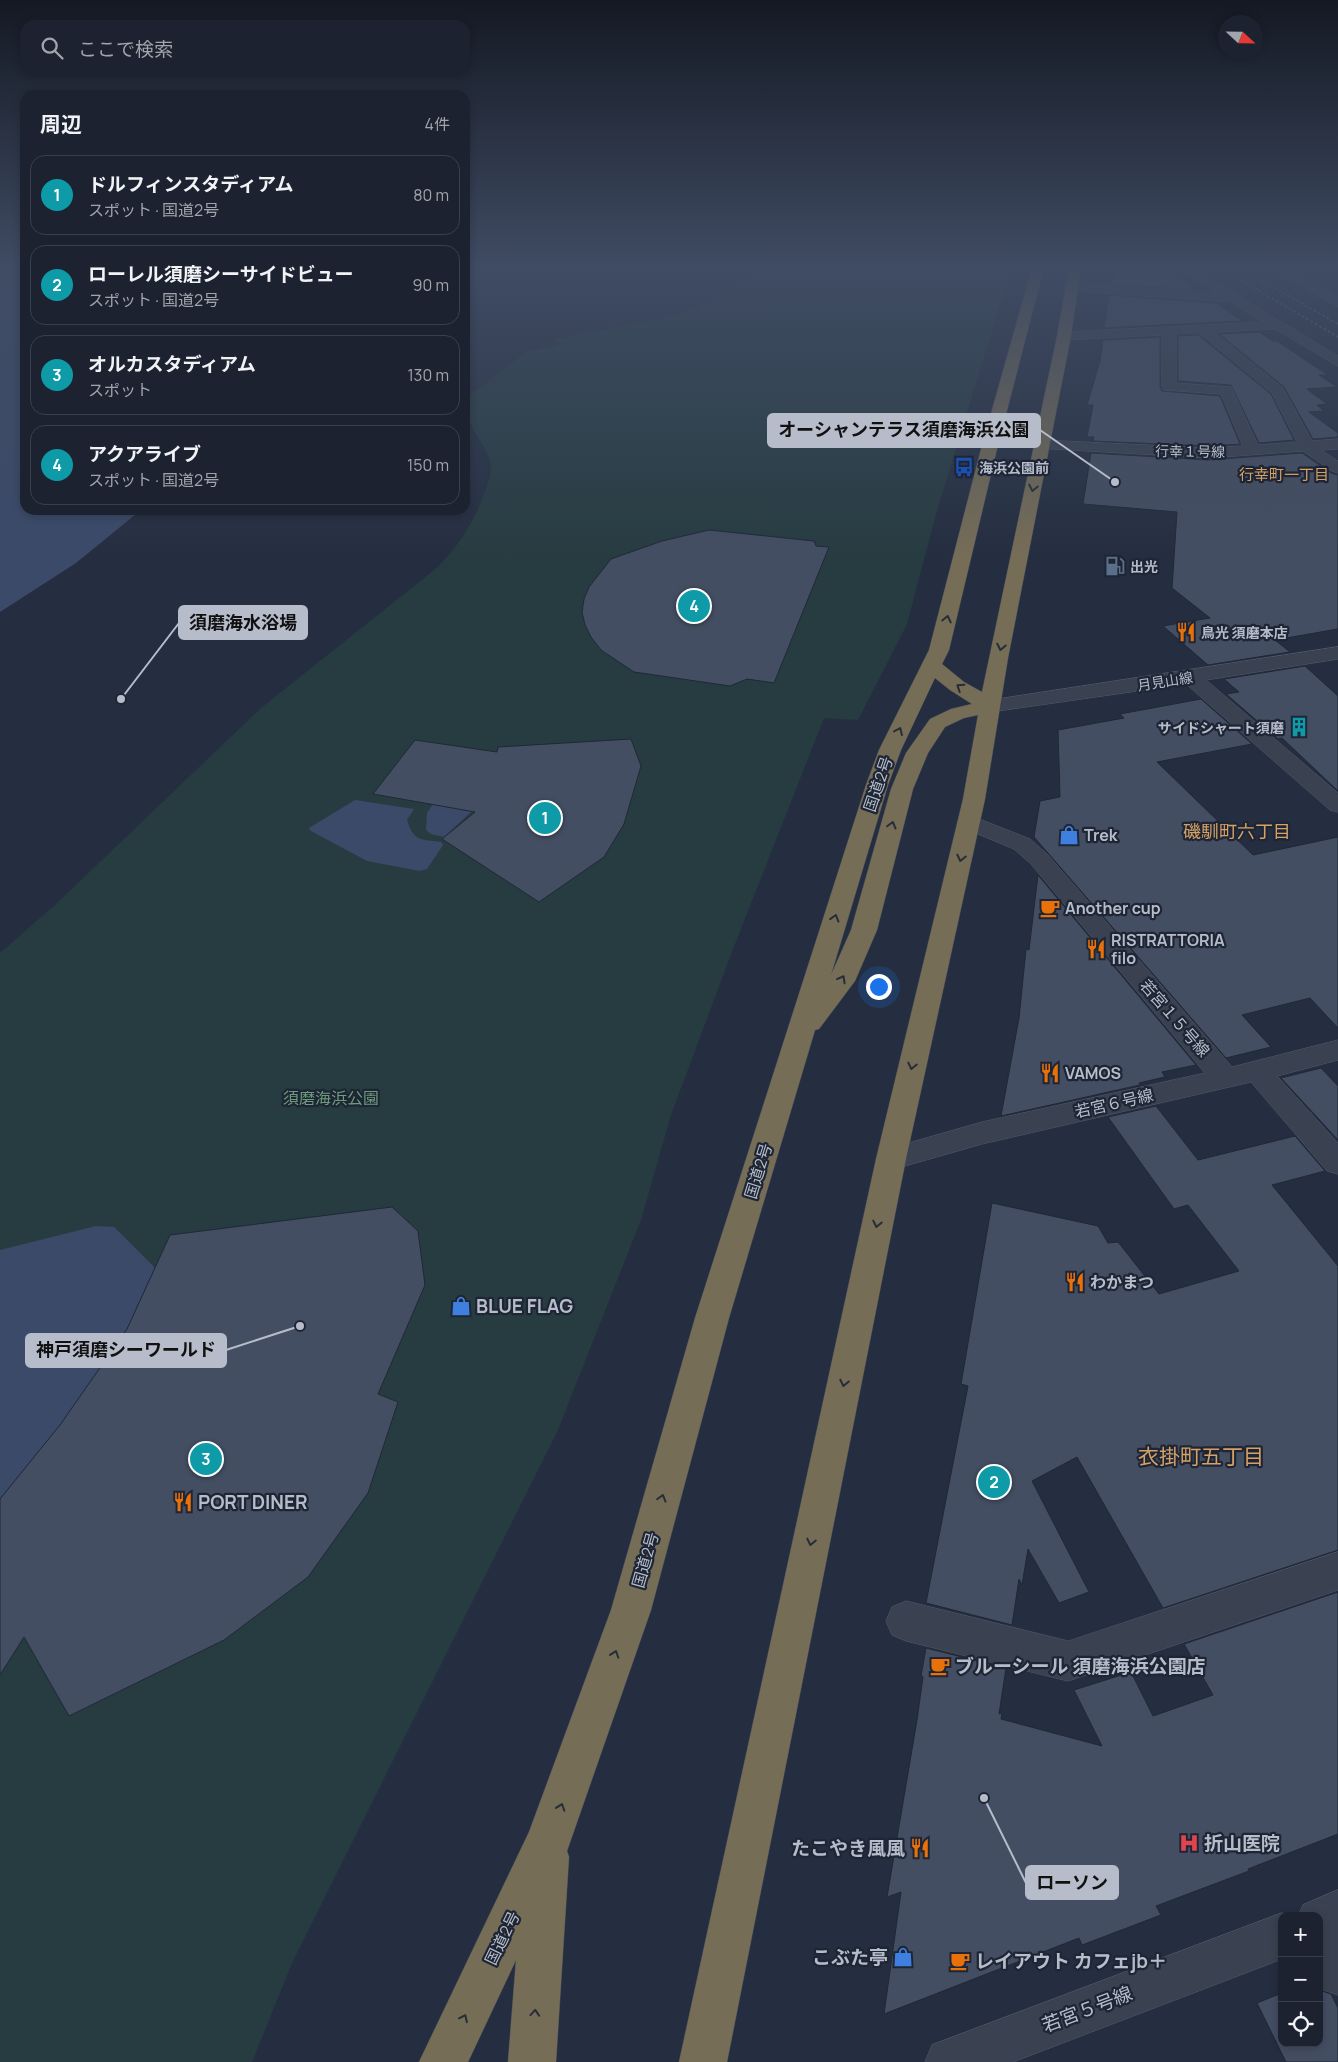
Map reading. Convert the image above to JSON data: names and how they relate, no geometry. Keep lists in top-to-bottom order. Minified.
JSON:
{"streets":{"highway":["国道2号"],"street":["行幸１号線","月見山線","若宮１５号線","若宮６号線","若宮５号線"]},"crossings":[["若宮１５号線","若宮６号線"]],"districts":["行幸町一丁目","磯馴町六丁目","衣掛町五丁目"],"parks":["須磨海浜公園"],"places":{"bus stop":["海浜公園前"],"other":["オーシャンテラス須磨海浜公園","須磨海水浴場","神戸須磨シーワールド","ローソン"],"fuel station":["出光"],"restaurant":["鳥光 須磨本店","RISTRATTORIA filo","VAMOS","わかまつ","PORT DINER","たこやき風風"],"building":["サイドシャート須磨"],"shop":["Trek","BLUE FLAG","こぶた亭"],"cafe":["Another cup","ブルーシール 須磨海浜公園店","レイアウト カフェjb＋"],"hospital":["折山医院"]},"north":"right","page":{"search":"ここで検索","heading":["周辺","4件"],"list":[{"mark":"1","name":"ドルフィンスタディアム","note":"スポット · 国道2号","value":"80 m"},{"mark":"2","name":"ローレル須磨シーサイドビュー","note":"スポット · 国道2号","value":"90 m"},{"mark":"3","name":"オルカスタディアム","note":"スポット","value":"130 m"},{"mark":"4","name":"アクアライブ","note":"スポット · 国道2号","value":"150 m"}],"pins":["4","1","3","2"],"map_buttons":["+","−"]}}
